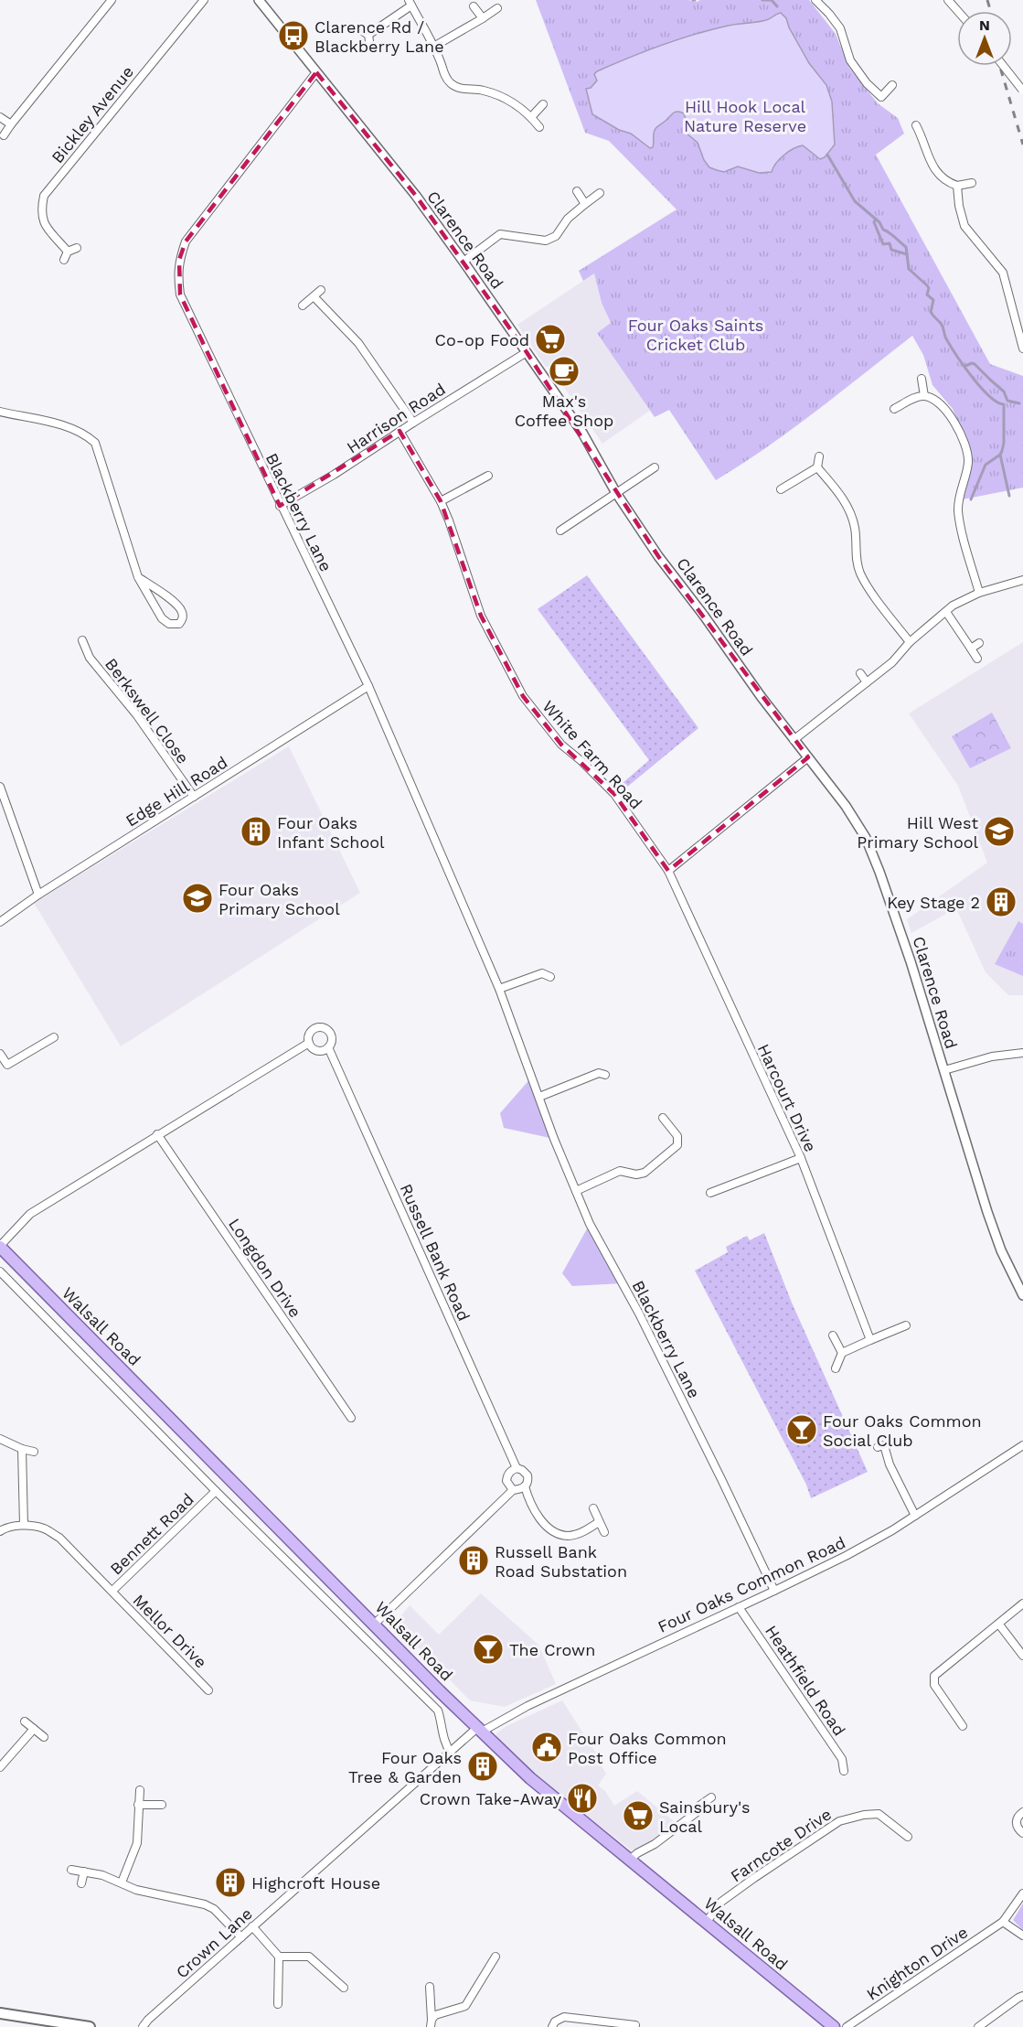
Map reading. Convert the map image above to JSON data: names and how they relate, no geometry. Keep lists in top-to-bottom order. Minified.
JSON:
{"streets":{"main road":["Walsall Road"],"street":["Bickley Avenue","Clarence Road","Harrison Road","Blackberry Lane","Berkswell Close","White Farm Road","Edge Hill Road","Harcourt Drive","Russell Bank Road","Longdon Drive","Bennett Road","Four Oaks Common Road","Mellor Drive","Heathfield Road","Farncote Drive","Crown Lane","Knighton Drive"]},"crossings":[["Clarence Road","Harrison Road"],["Clarence Road","Blackberry Lane"],["Harrison Road","Blackberry Lane"],["Harrison Road","White Farm Road"],["Blackberry Lane","Edge Hill Road"],["Blackberry Lane","Four Oaks Common Road"],["Berkswell Close","Edge Hill Road"],["White Farm Road","Harcourt Drive"],["Russell Bank Road","Longdon Drive"],["Russell Bank Road","Walsall Road"],["Walsall Road","Bennett Road"],["Walsall Road","Four Oaks Common Road"],["Walsall Road","Farncote Drive"],["Walsall Road","Crown Lane"],["Bennett Road","Mellor Drive"],["Four Oaks Common Road","Heathfield Road"],["Four Oaks Common Road","Crown Lane"]],"parks":["Hill Hook Local Nature Reserve","Four Oaks Saints Cricket Club"],"places":{"bus stop":["Clarence Rd / Blackberry Lane"],"supermarket":["Co-op Food","Sainsbury's Local"],"cafe":["Max's Coffee Shop"],"building":["Four Oaks Infant School","Key Stage 2","Russell Bank Road Substation","Four Oaks Tree & Garden","Highcroft House"],"school or university":["Hill West Primary School","Four Oaks Primary School"],"bar":["Four Oaks Common Social Club","The Crown"],"public building":["Four Oaks Common Post Office"],"restaurant":["Crown Take-Away"]},"north":"top"}
